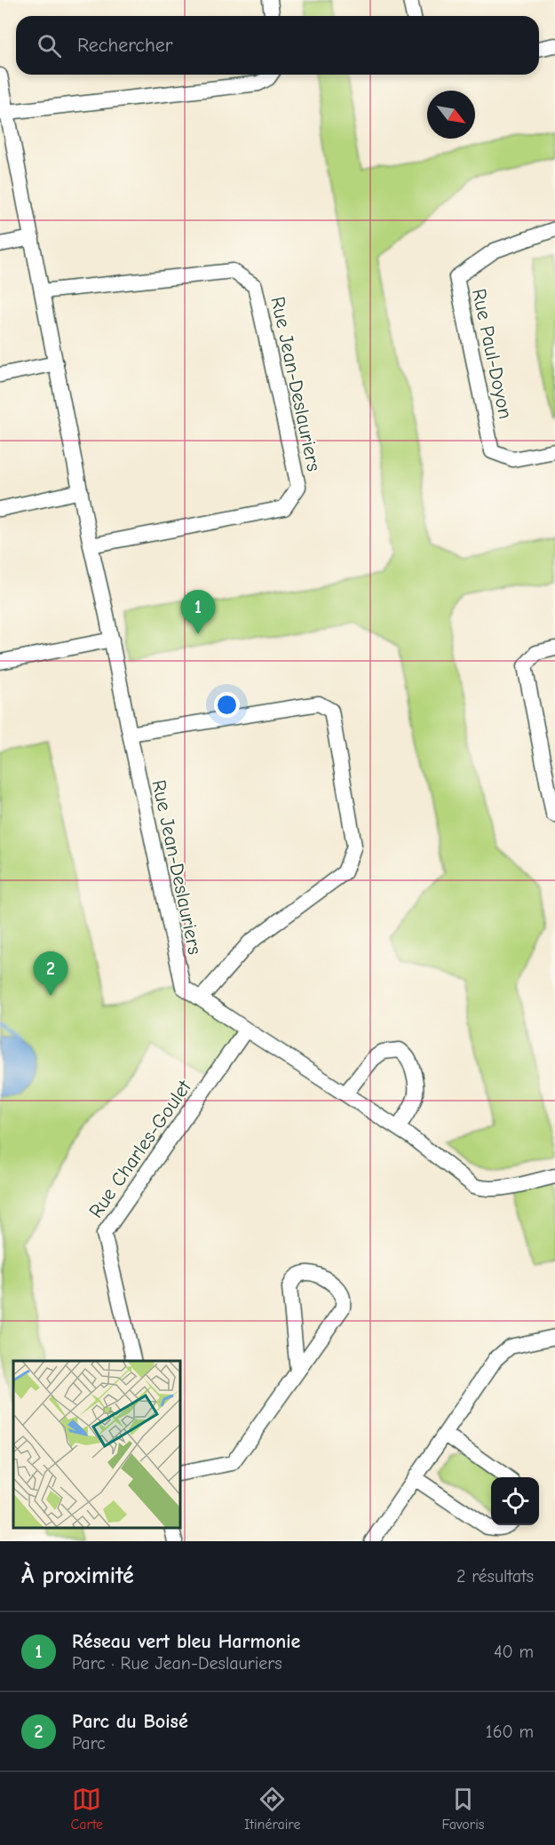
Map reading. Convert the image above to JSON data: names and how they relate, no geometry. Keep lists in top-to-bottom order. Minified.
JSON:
{"streets":{"street":["Rue Paul-Doyon","Rue Jean-Deslauriers","Rue Charles-Goulet"]},"crossings":[["Rue Jean-Deslauriers","Rue Charles-Goulet"]],"north":"bottom right","page":{"search":"Rechercher","pins":["1","2"],"heading":["À proximité","2 résultats"],"list":[{"mark":"1","name":"Réseau vert bleu Harmonie","note":"Parc · Rue Jean-Deslauriers","value":"40 m"},{"mark":"2","name":"Parc du Boisé","note":"Parc","value":"160 m"}],"nav":["Carte","Itinéraire","Favoris"]}}
